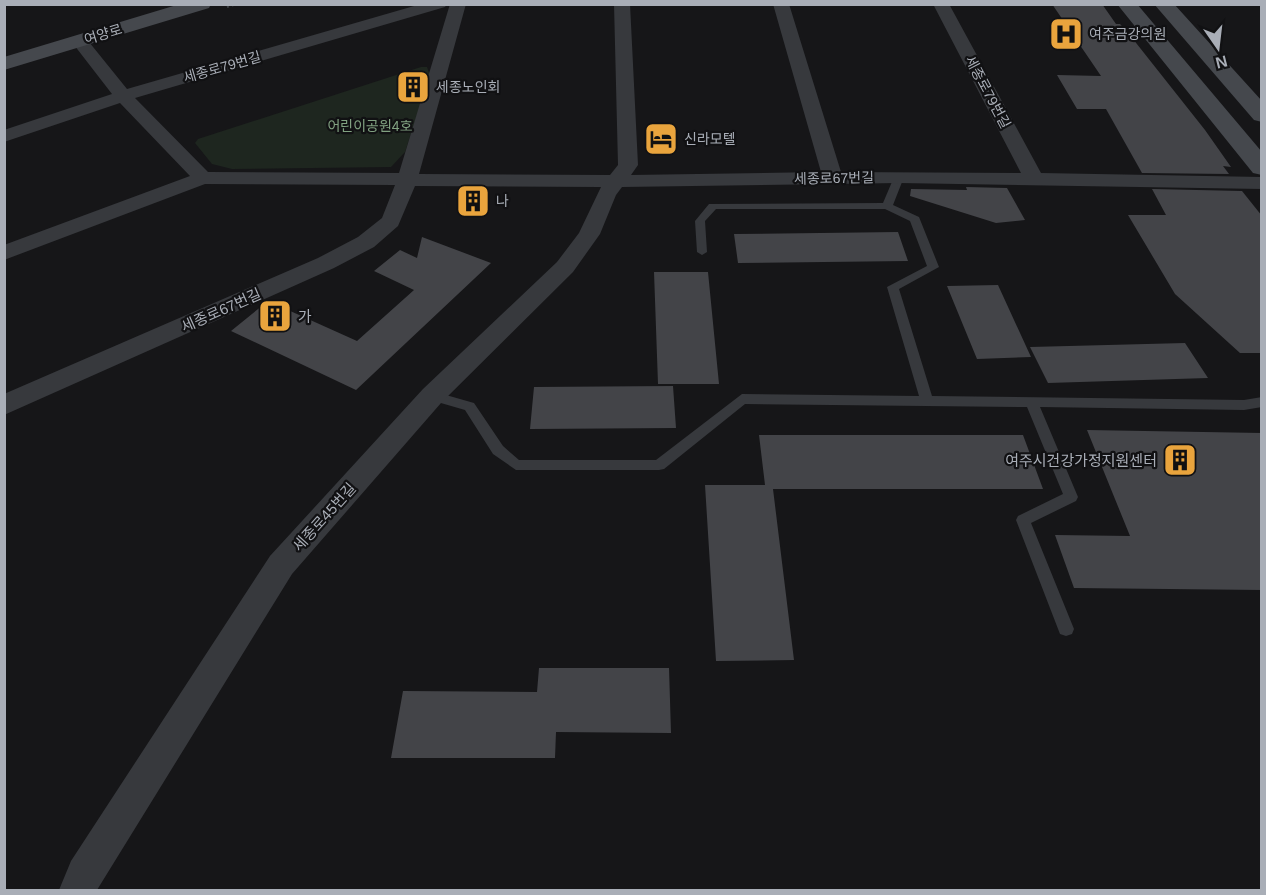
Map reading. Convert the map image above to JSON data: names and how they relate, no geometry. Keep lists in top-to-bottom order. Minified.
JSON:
{"streets":{"street":["여양로","세종로79번길","세종로67번길","세종로45번길"]},"crossings":[["세종로79번길","세종로67번길"],["세종로67번길","세종로45번길"]],"parks":["어린이공원4호"],"places":{"hospital":["여주금강의원"],"building":["세종노인회","나","가","여주시건강가정지원센터"],"hotel":["신라모텔"]},"north":"bottom"}
